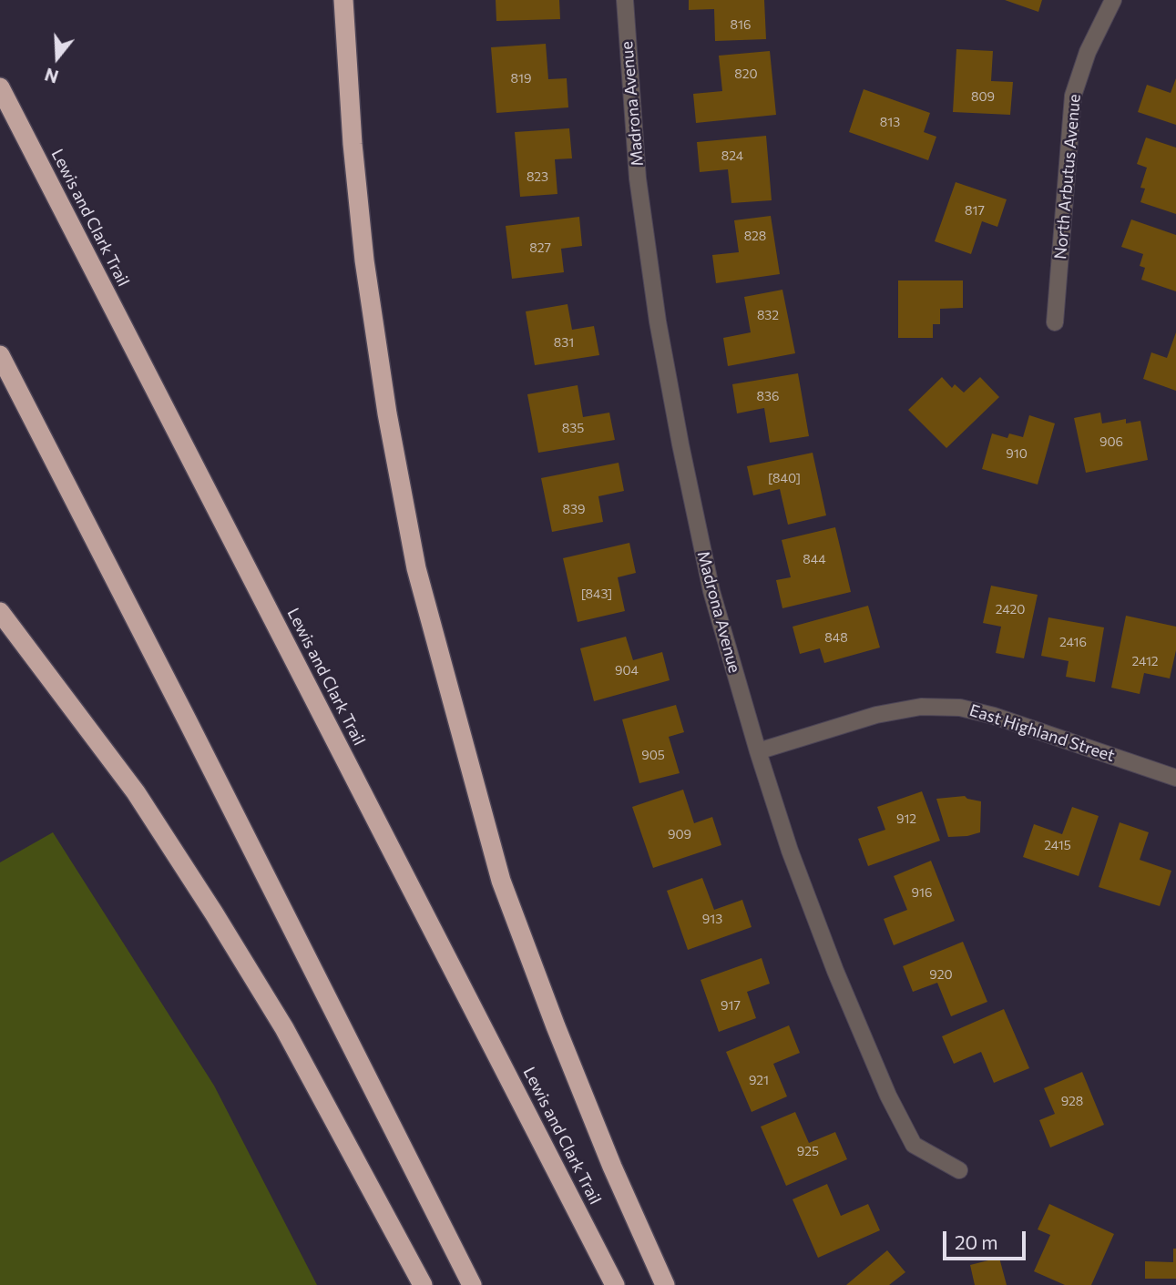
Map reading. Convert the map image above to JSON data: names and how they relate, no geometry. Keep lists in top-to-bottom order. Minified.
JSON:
{"streets":{"highway":["Lewis and Clark Trail"],"street":["Madrona Avenue","North Arbutus Avenue","East Highland Street"]},"crossings":[["Madrona Avenue","East Highland Street"]],"house_numbers":["816","820","819","809","813","824","823","817","828","827","832","831","836","835","906","910","[840]","839","844","[843]","2420","848","2416","2412","904","905","912","909","2415","916","913","920","917","921","928","925"],"scale_bar":"20 m","north":"bottom"}
